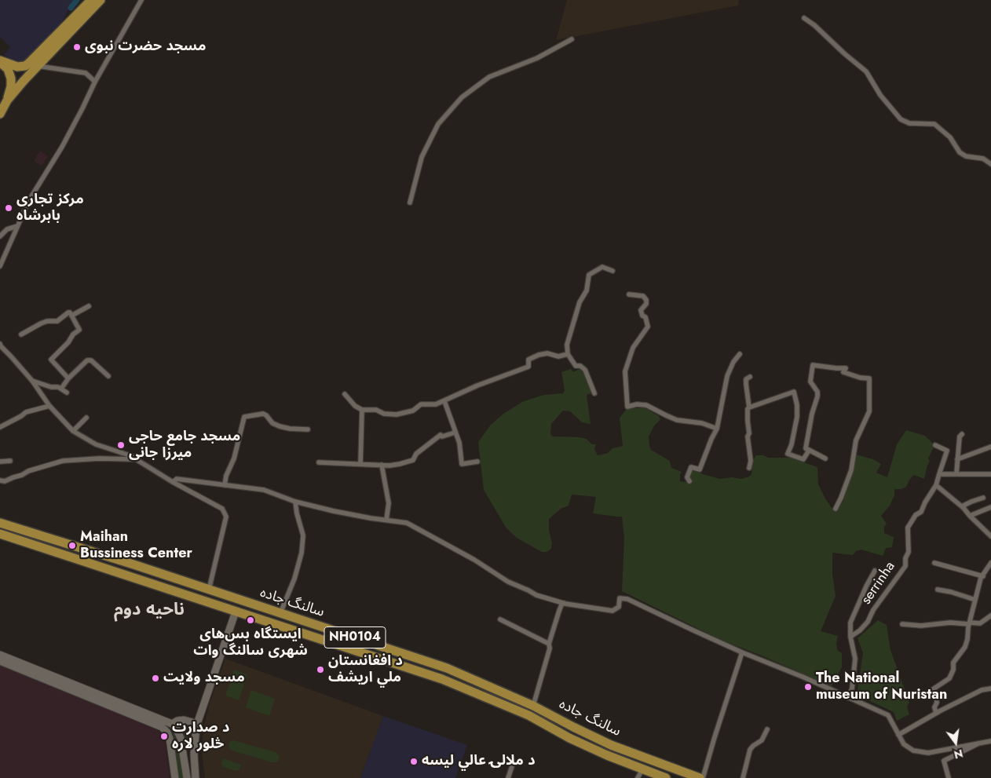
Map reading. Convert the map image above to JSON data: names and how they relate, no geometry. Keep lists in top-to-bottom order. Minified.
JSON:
{"streets":{"highway":["سالنگ جاده","NH0104"],"street":["serrinha"]},"districts":["ناحیه دوم"],"places":["مسجد حضرت نبوی","مرکز تجاری بابرشاه","مسجد جامع حاجی میرزا جانی","Maihan Bussiness Center","ایستگاه بس‌های شهری سالنگ وات","د افغانستان ملي اریشف","مسجد ولایت","The National museum of Nuristan","د صدارت څلور لاره","د ملالۍ عالي لیسه"],"north":"bottom"}
